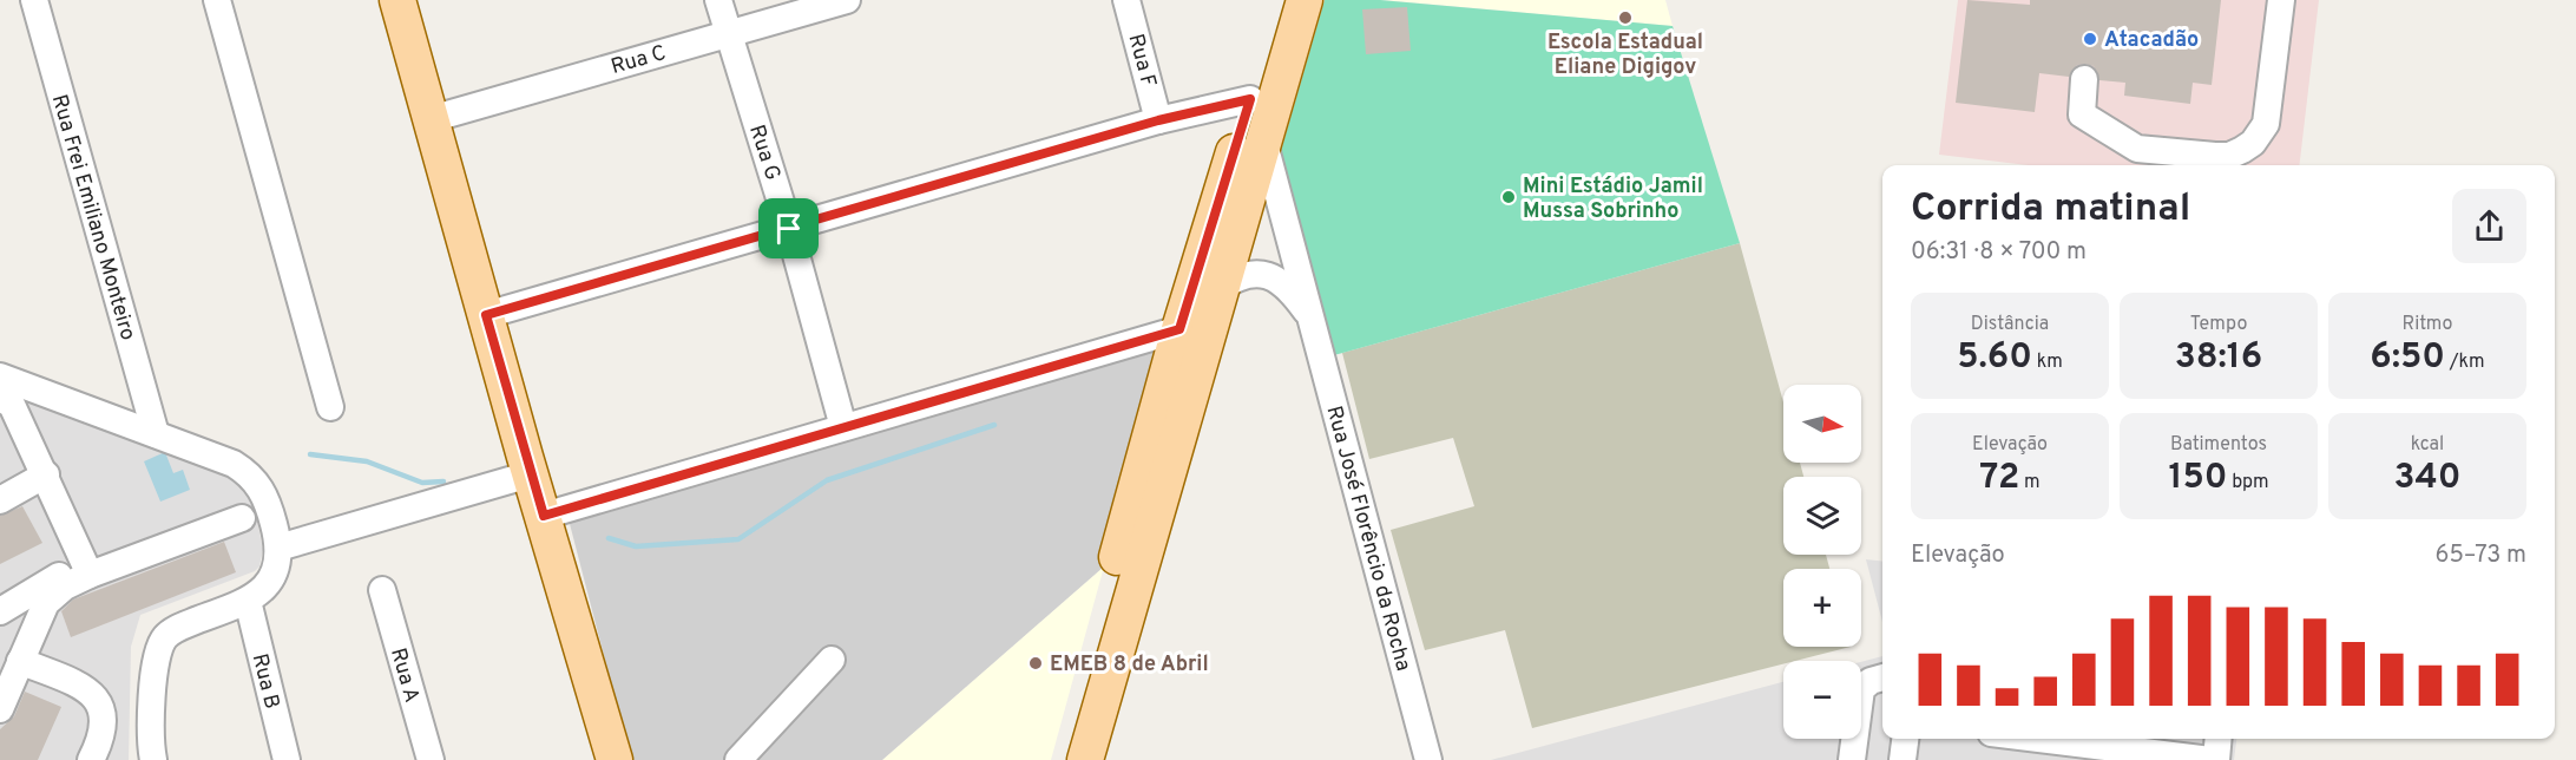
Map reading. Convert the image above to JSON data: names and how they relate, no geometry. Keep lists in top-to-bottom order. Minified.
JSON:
{"streets":{"street":["Rua C","Rua F","Rua G","Rua Frei Emiliano Monteiro","Rua José Florêncio da Rocha","Rua A","Rua B"]},"crossings":[["Rua C","Rua G"]],"places":["Escola Estadual Eliane Digigov","Atacadão","Mini Estádio Jamil Mussa Sobrinho","EMEB 8 de Abril"],"north":"right","page":{"heading":["Corrida matinal","06:31 · 8 × 700 m"],"stats":[["Distância","5.60 km"],["Tempo","38:16"],["Ritmo","6:50 /km"],["Elevação","72 m"],["Batimentos","150 bpm"],["kcal","340"]],"map_buttons":["+","−"],"chart":["Elevação","65–73 m"]}}
